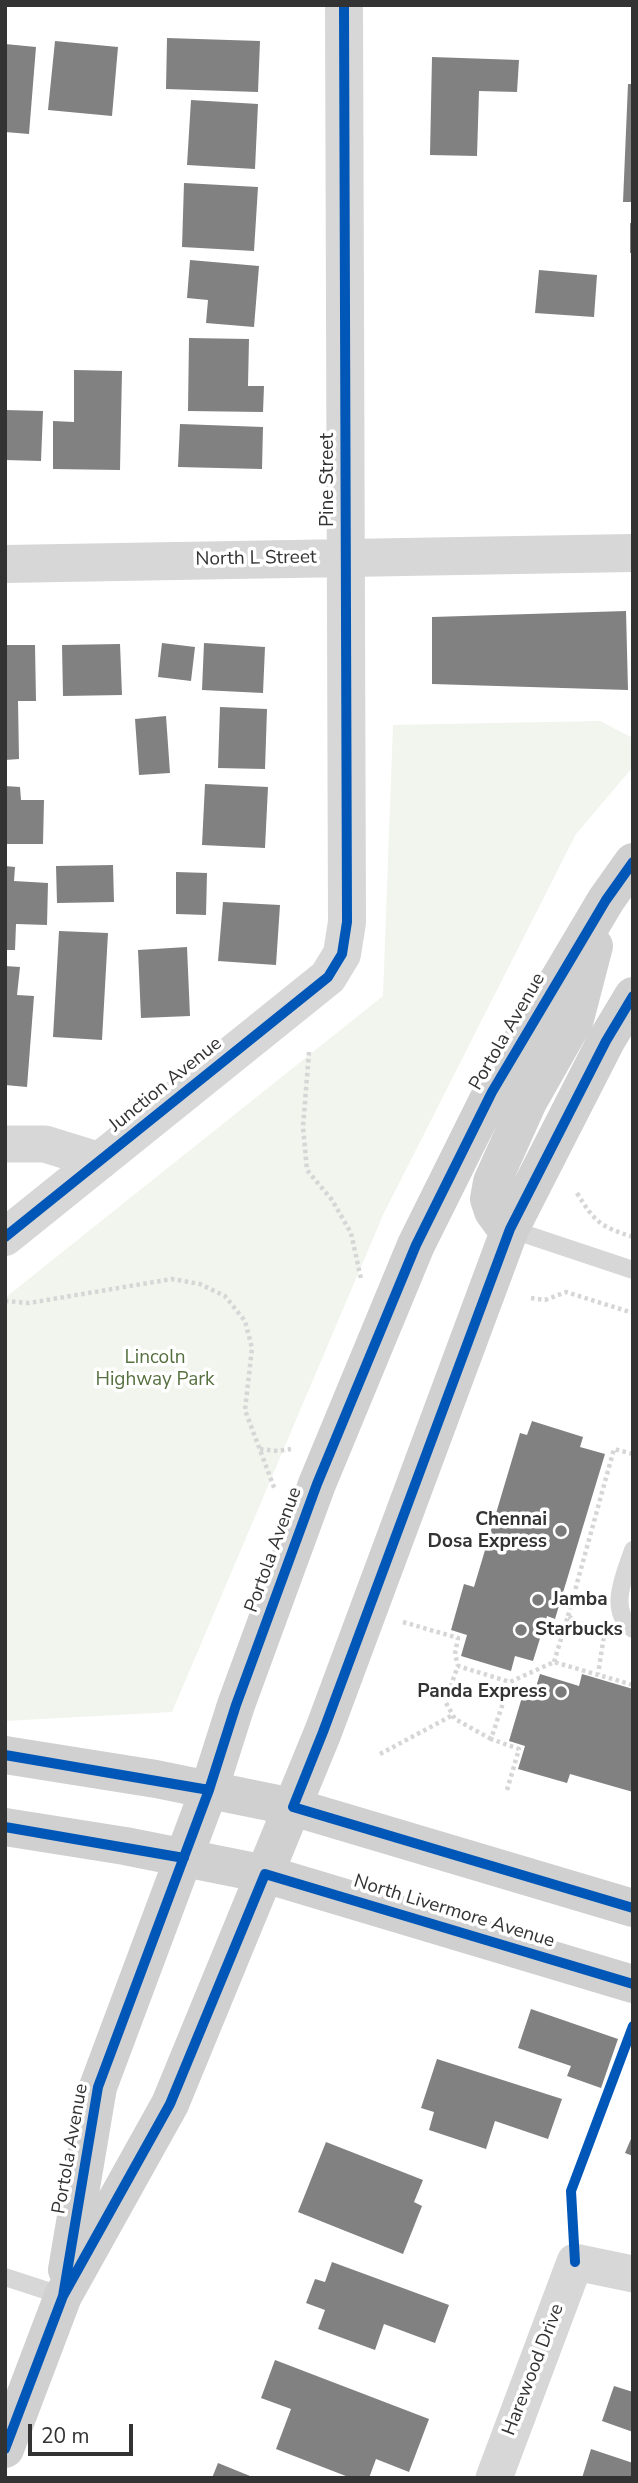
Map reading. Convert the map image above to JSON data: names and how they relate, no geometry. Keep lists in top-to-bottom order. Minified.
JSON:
{"streets":{"main road":["Portola Avenue","North Livermore Avenue"],"street":["Pine Street","North L Street","Junction Avenue","Harewood Drive"]},"crossings":[["Pine Street","North L Street"],["Pine Street","Junction Avenue"],["Portola Avenue","North Livermore Avenue"]],"parks":["Lincoln Highway Park"],"places":["Chennai Dosa Express","Jamba","Starbucks","Panda Express"],"scale_bar":"20 m"}
